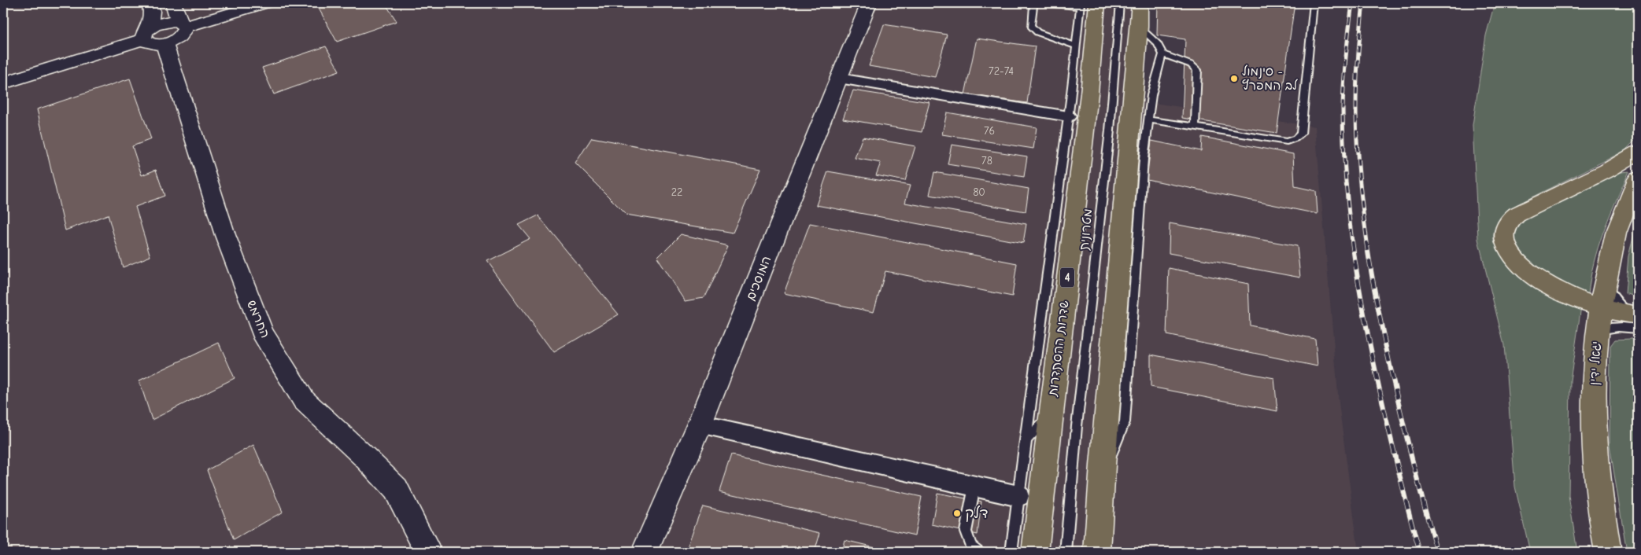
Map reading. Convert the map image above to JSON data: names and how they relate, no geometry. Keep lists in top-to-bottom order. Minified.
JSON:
{"streets":{"highway":["4","שדרות ההסתדרות","יגאל ידין"],"street":["המוסכים","החרמש"],"lane":["מטרונית"]},"places":["סינמול - לב המפרץ","דלק"],"house_numbers":["72-74","76","78","22","80"]}
